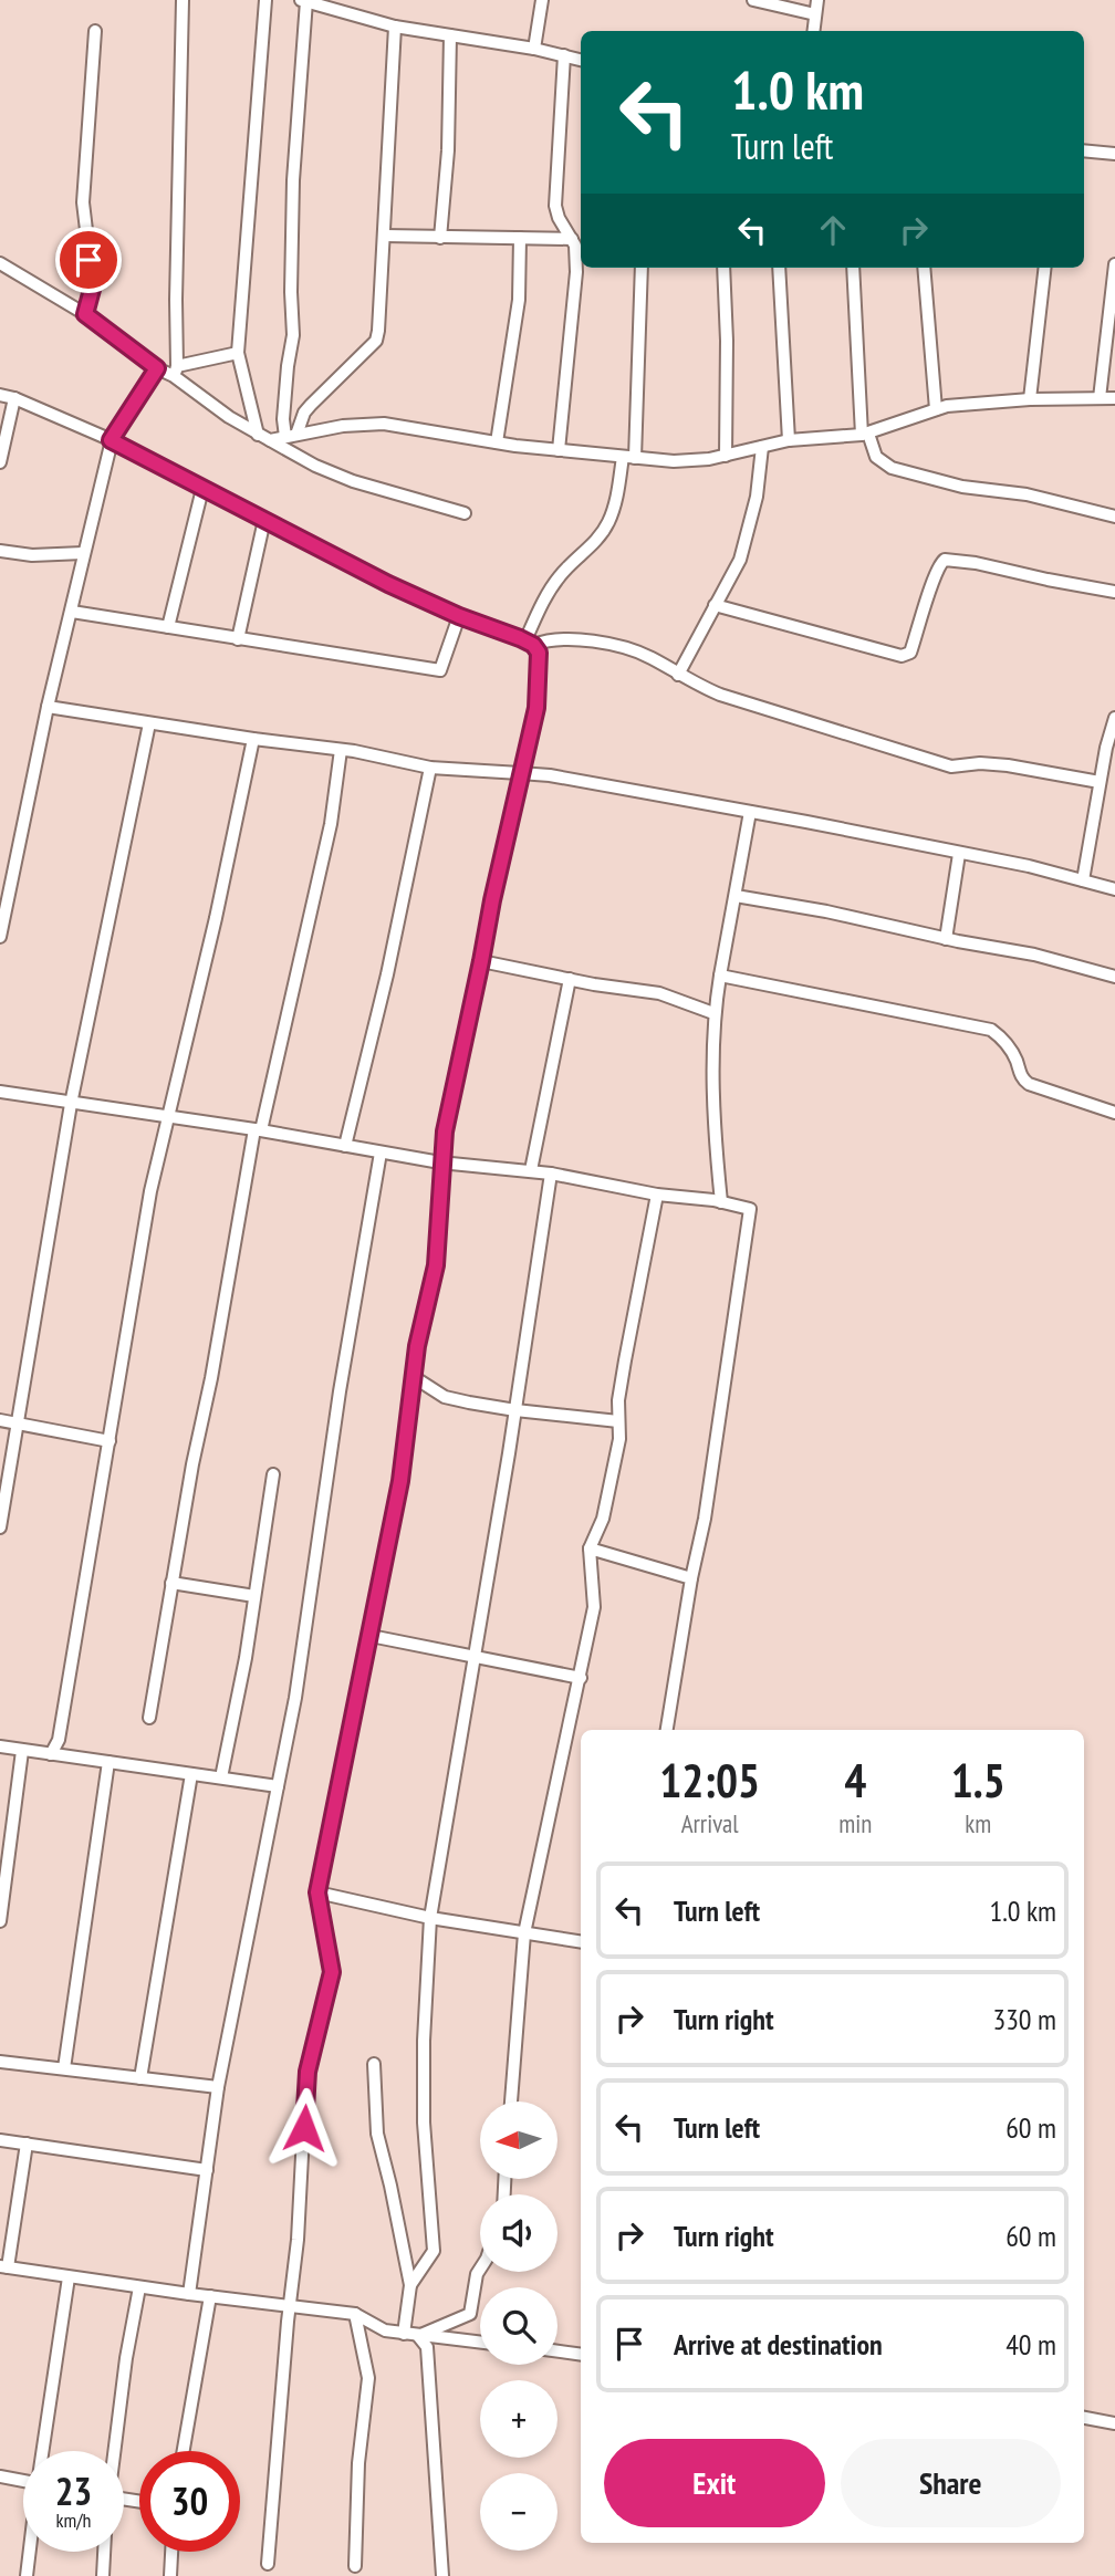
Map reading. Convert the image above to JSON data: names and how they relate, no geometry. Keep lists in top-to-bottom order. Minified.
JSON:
{"north":"left","page":{"turn":["1.0 km","Turn left"],"eta":["12:05","Arrival","4","min","1.5","km"],"list":[{"name":"Turn left","value":"1.0 km"},{"name":"Turn right","value":"330 m"},{"name":"Turn left","value":"60 m"},{"name":"Turn right","value":"60 m"},{"name":"Arrive at destination","value":"40 m"}],"map_buttons":["+","−"],"buttons":["Exit","Share"],"speed":"23 km/h","limit":"30"}}
